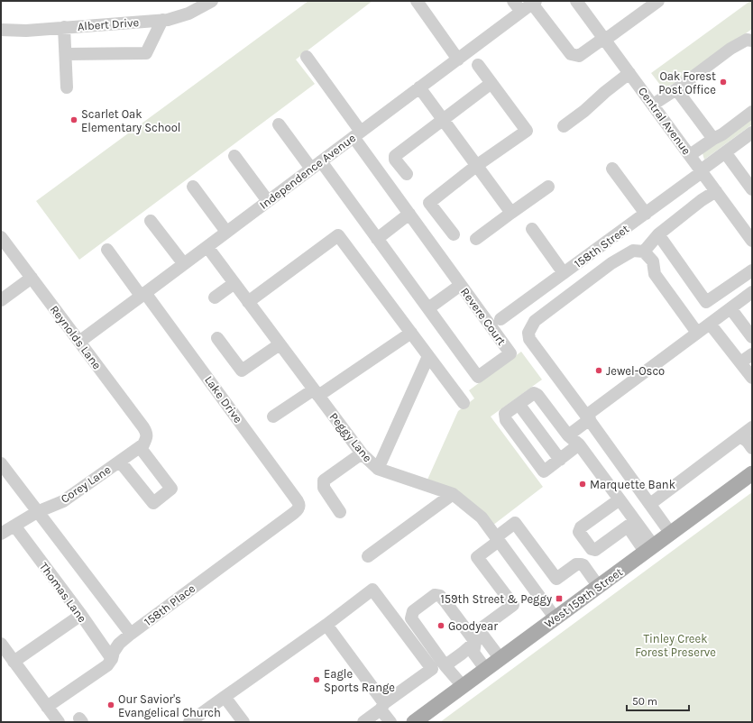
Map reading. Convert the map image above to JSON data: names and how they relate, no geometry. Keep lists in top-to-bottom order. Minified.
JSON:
{"streets":{"main road":["West 159th Street"],"street":["Albert Drive","Central Avenue","Independence Avenue","158th Street","Revere Court","Reynolds Lane","Lake Drive","Peggy Lane","Corey Lane","Thomas Lane","158th Place"]},"crossings":[["Central Avenue","158th Street"],["Independence Avenue","Revere Court"],["Independence Avenue","Reynolds Lane"],["Independence Avenue","Lake Drive"],["Independence Avenue","Peggy Lane"],["Reynolds Lane","Corey Lane"],["Lake Drive","158th Place"],["Peggy Lane","West 159th Street"],["Corey Lane","Thomas Lane"],["Thomas Lane","158th Place"]],"parks":["Tinley Creek Forest Preserve"],"places":{"other":["Oak Forest Post Office","Scarlet Oak Elementary School","Jewel-Osco","Marquette Bank","Goodyear","Eagle Sports Range","Our Savior's Evangelical Church"],"transit":["159th Street & Peggy"]},"scale_bar":"50 m"}
